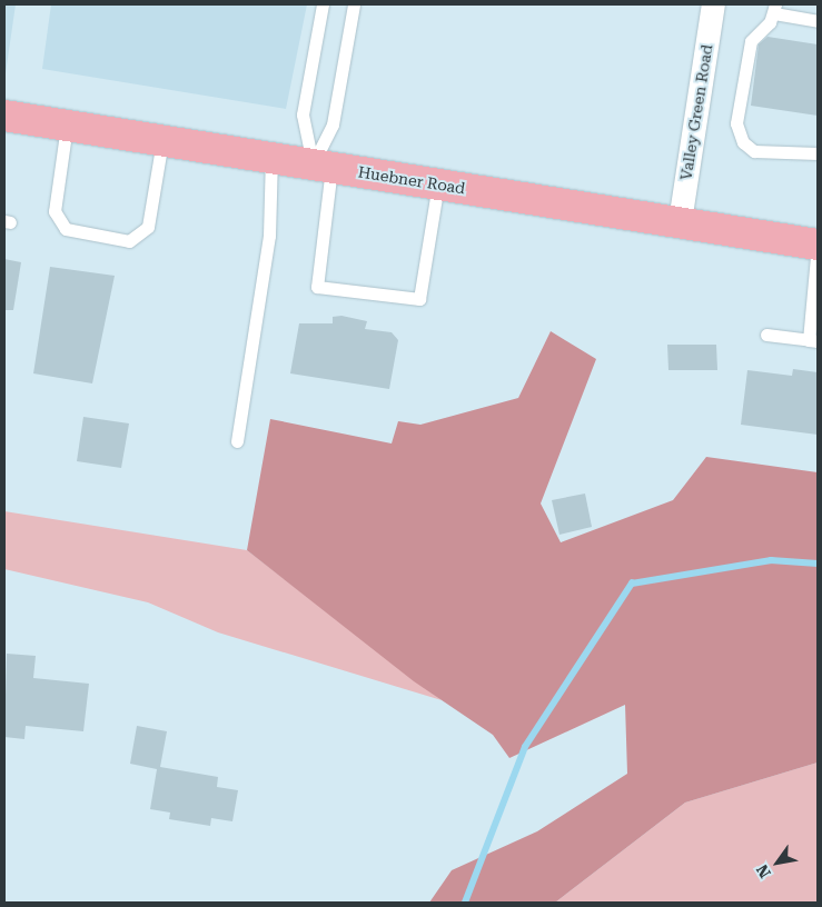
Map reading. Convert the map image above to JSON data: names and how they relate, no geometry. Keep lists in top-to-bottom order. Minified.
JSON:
{"streets":{"main road":["Huebner Road"],"street":["Valley Green Road"]},"crossings":[["Valley Green Road","Huebner Road"]],"north":"bottom left"}
